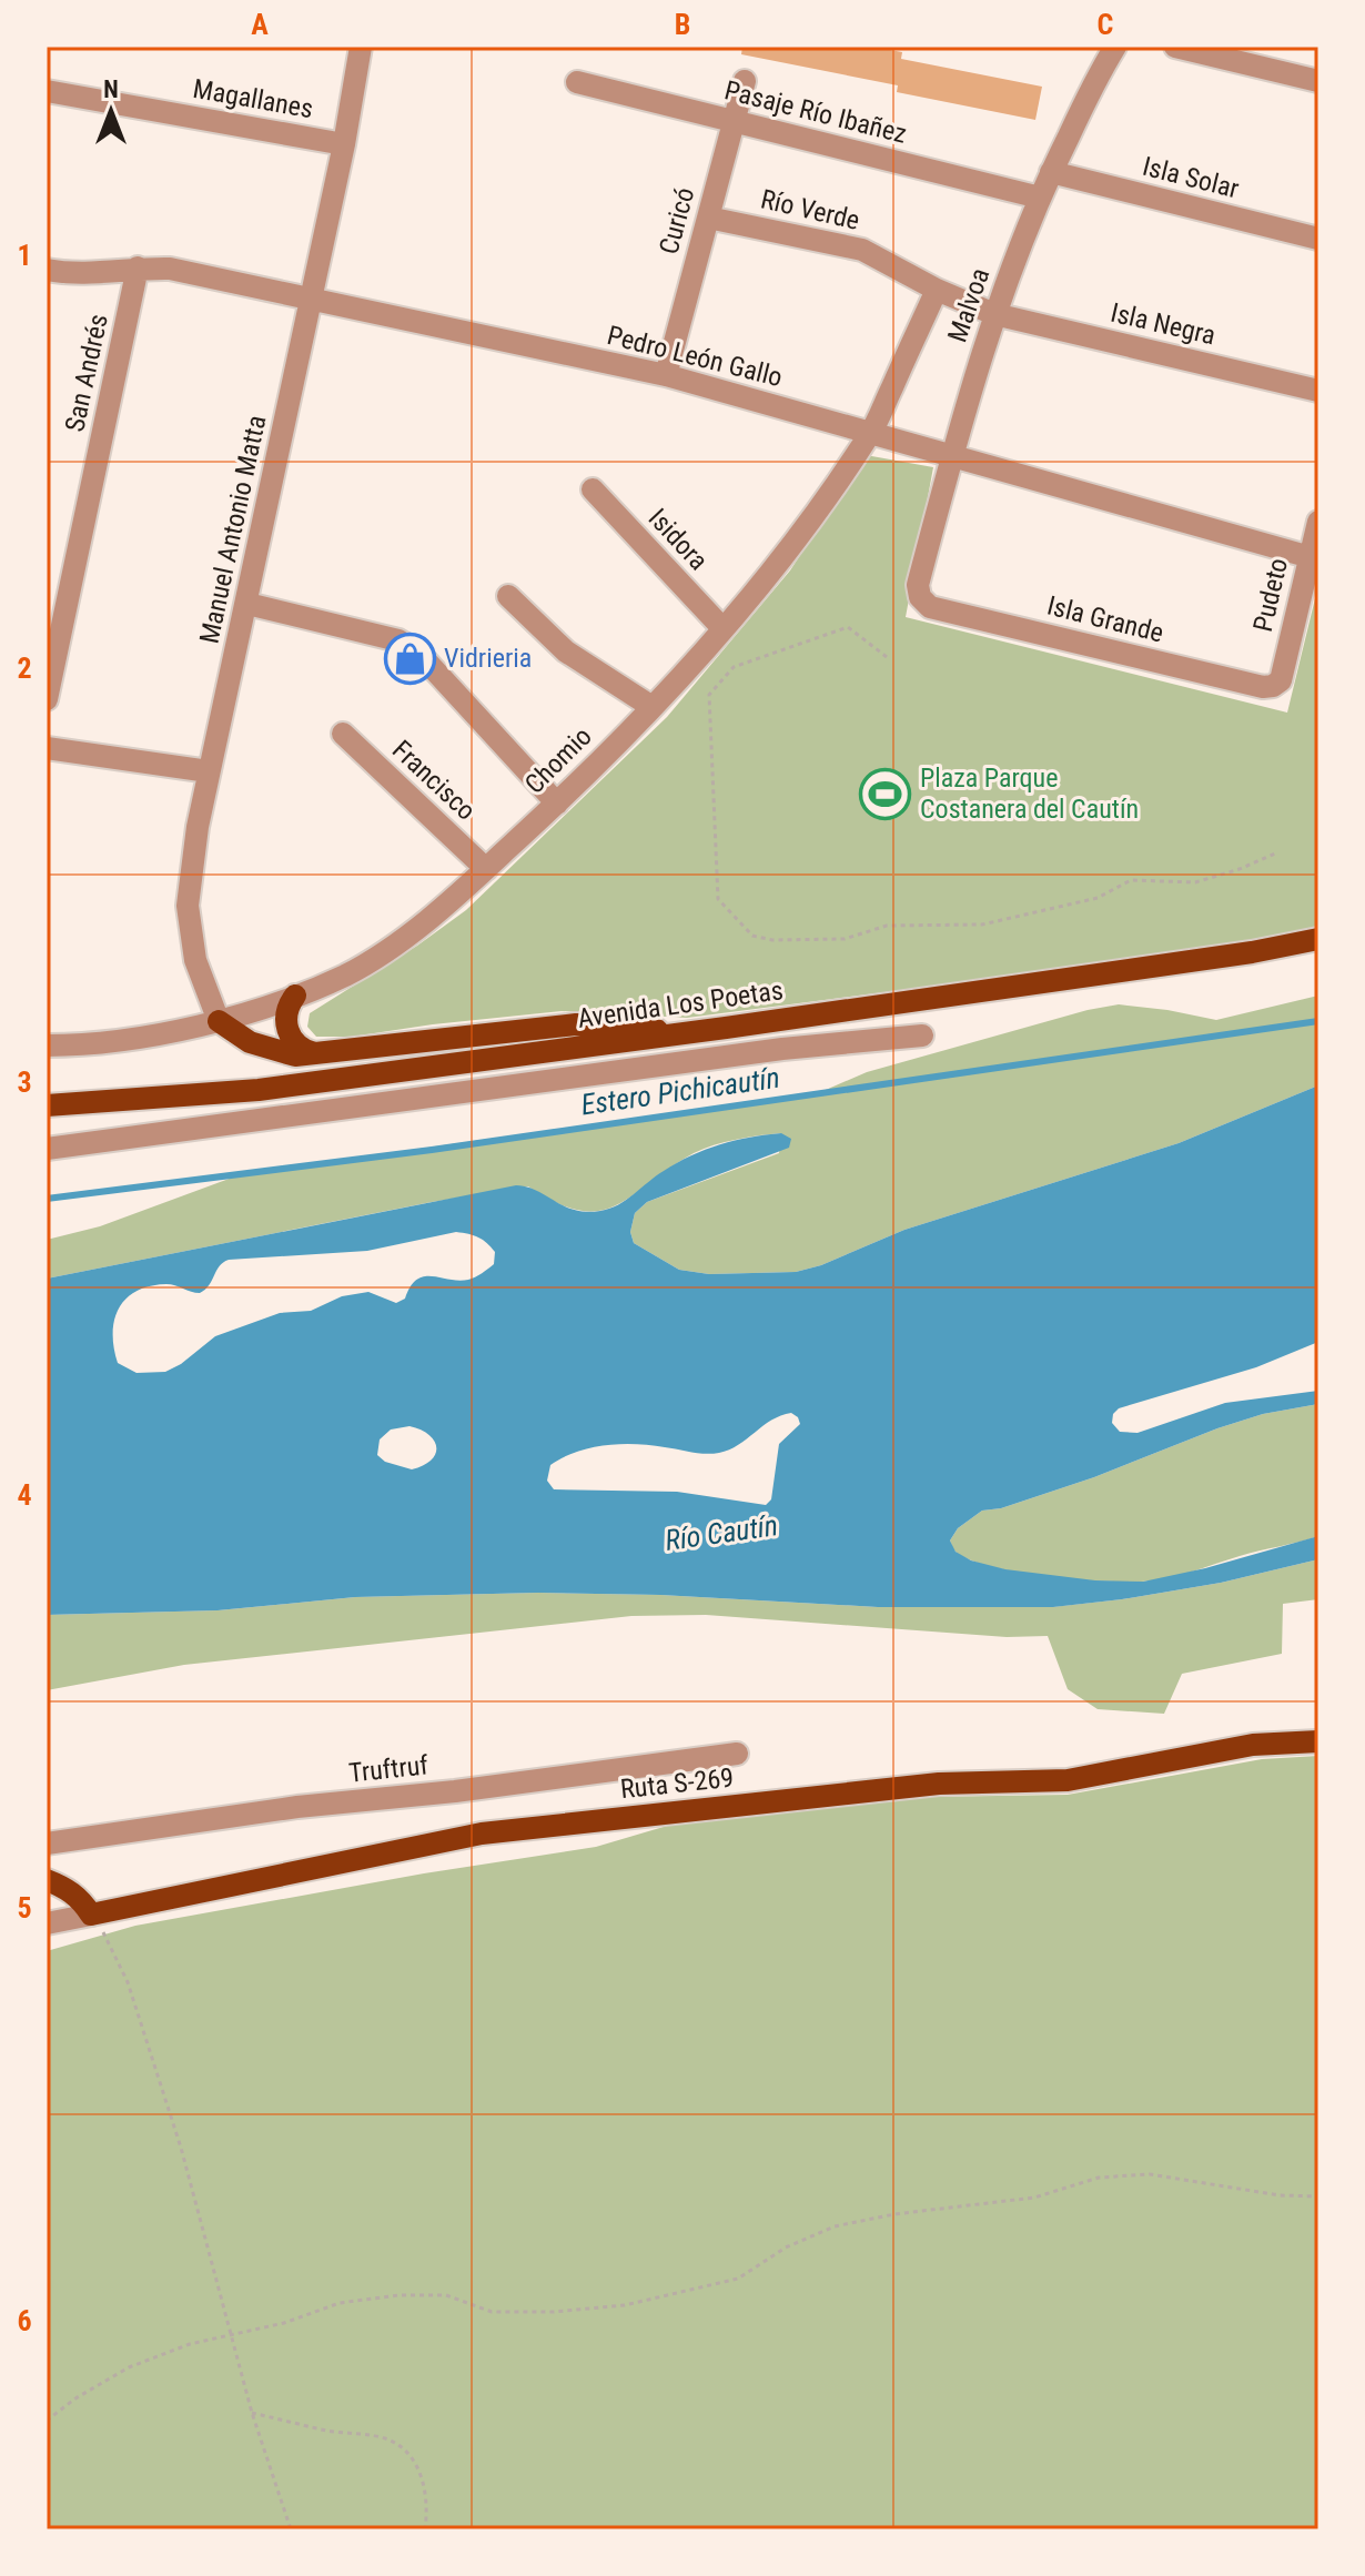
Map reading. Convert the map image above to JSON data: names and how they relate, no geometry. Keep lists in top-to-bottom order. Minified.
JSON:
{"streets":{"main road":["Avenida Los Poetas","Ruta S-269"],"street":["Magallanes","Pasaje Río Ibañez","Isla Solar","Río Verde","Curicó","Malvoa","Isla Negra","Pedro León Gallo","San Andrés","Manuel Antonio Matta","Isidora","Pudeto","Isla Grande","Chomio","Francisco","Truftruf"]},"crossings":[["Magallanes","Manuel Antonio Matta"],["Pasaje Río Ibañez","Curicó"],["Pasaje Río Ibañez","Malvoa"],["Isla Solar","Malvoa"],["Río Verde","Curicó"],["Río Verde","Malvoa"],["Río Verde","Isla Negra"],["Río Verde","Chomio"],["Curicó","Pedro León Gallo"],["Malvoa","Isla Negra"],["Malvoa","Pedro León Gallo"],["Malvoa","Isla Grande"],["Pedro León Gallo","San Andrés"],["Pedro León Gallo","Manuel Antonio Matta"],["Pedro León Gallo","Pudeto"],["Pedro León Gallo","Chomio"],["Manuel Antonio Matta","Chomio"],["Isidora","Chomio"],["Pudeto","Isla Grande"],["Chomio","Francisco"]],"water":["Estero Pichicautín","Río Cautín"],"places":{"shop":["Vidrieria"],"sports":["Plaza Parque Costanera del Cautín"]},"north":"top","grid":{"columns":["A","B","C"],"rows":["1","2","3","4","5","6"]}}
